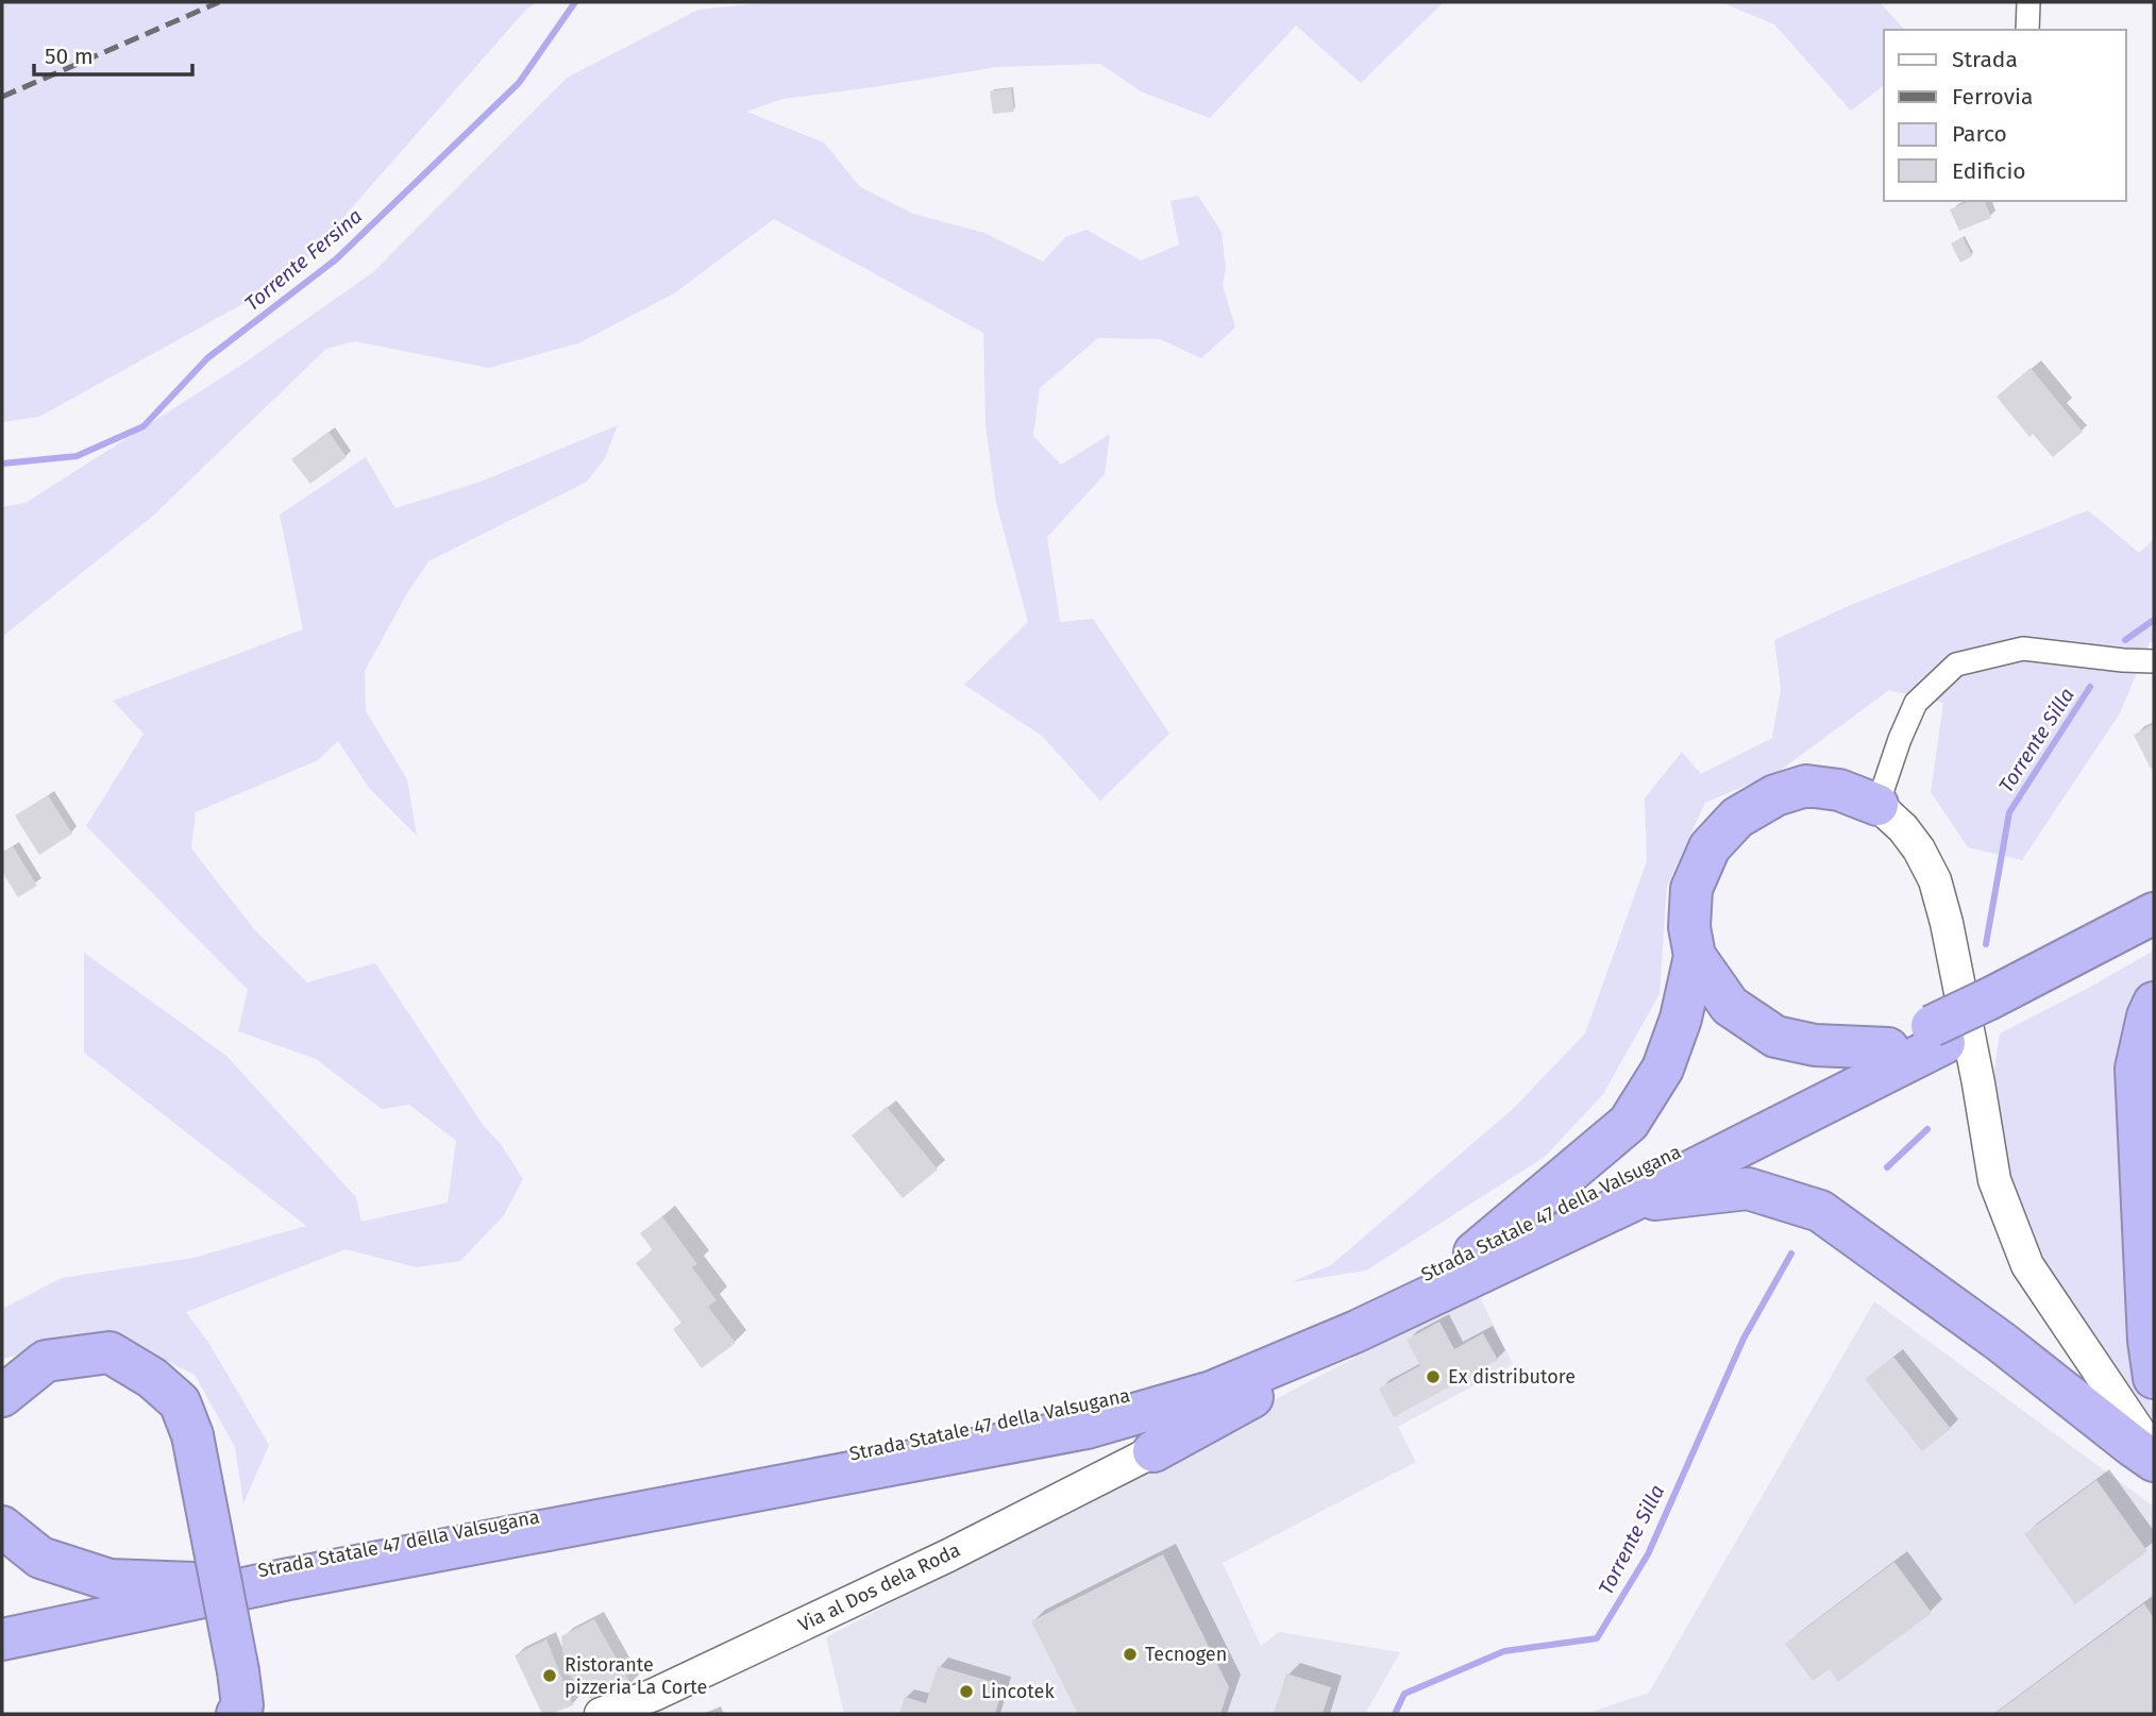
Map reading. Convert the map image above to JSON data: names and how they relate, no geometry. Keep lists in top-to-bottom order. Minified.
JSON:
{"streets":{"highway":["Strada Statale 47 della Valsugana"],"main road":["Via al Dos dela Roda"]},"water":["Torrente Fersina","Torrente Silla"],"places":["Ex distributore","Tecnogen","Ristorante pizzeria La Corte","Lincotek"],"legend":["Strada","Ferrovia","Parco","Edificio"],"scale_bar":"50 m"}
